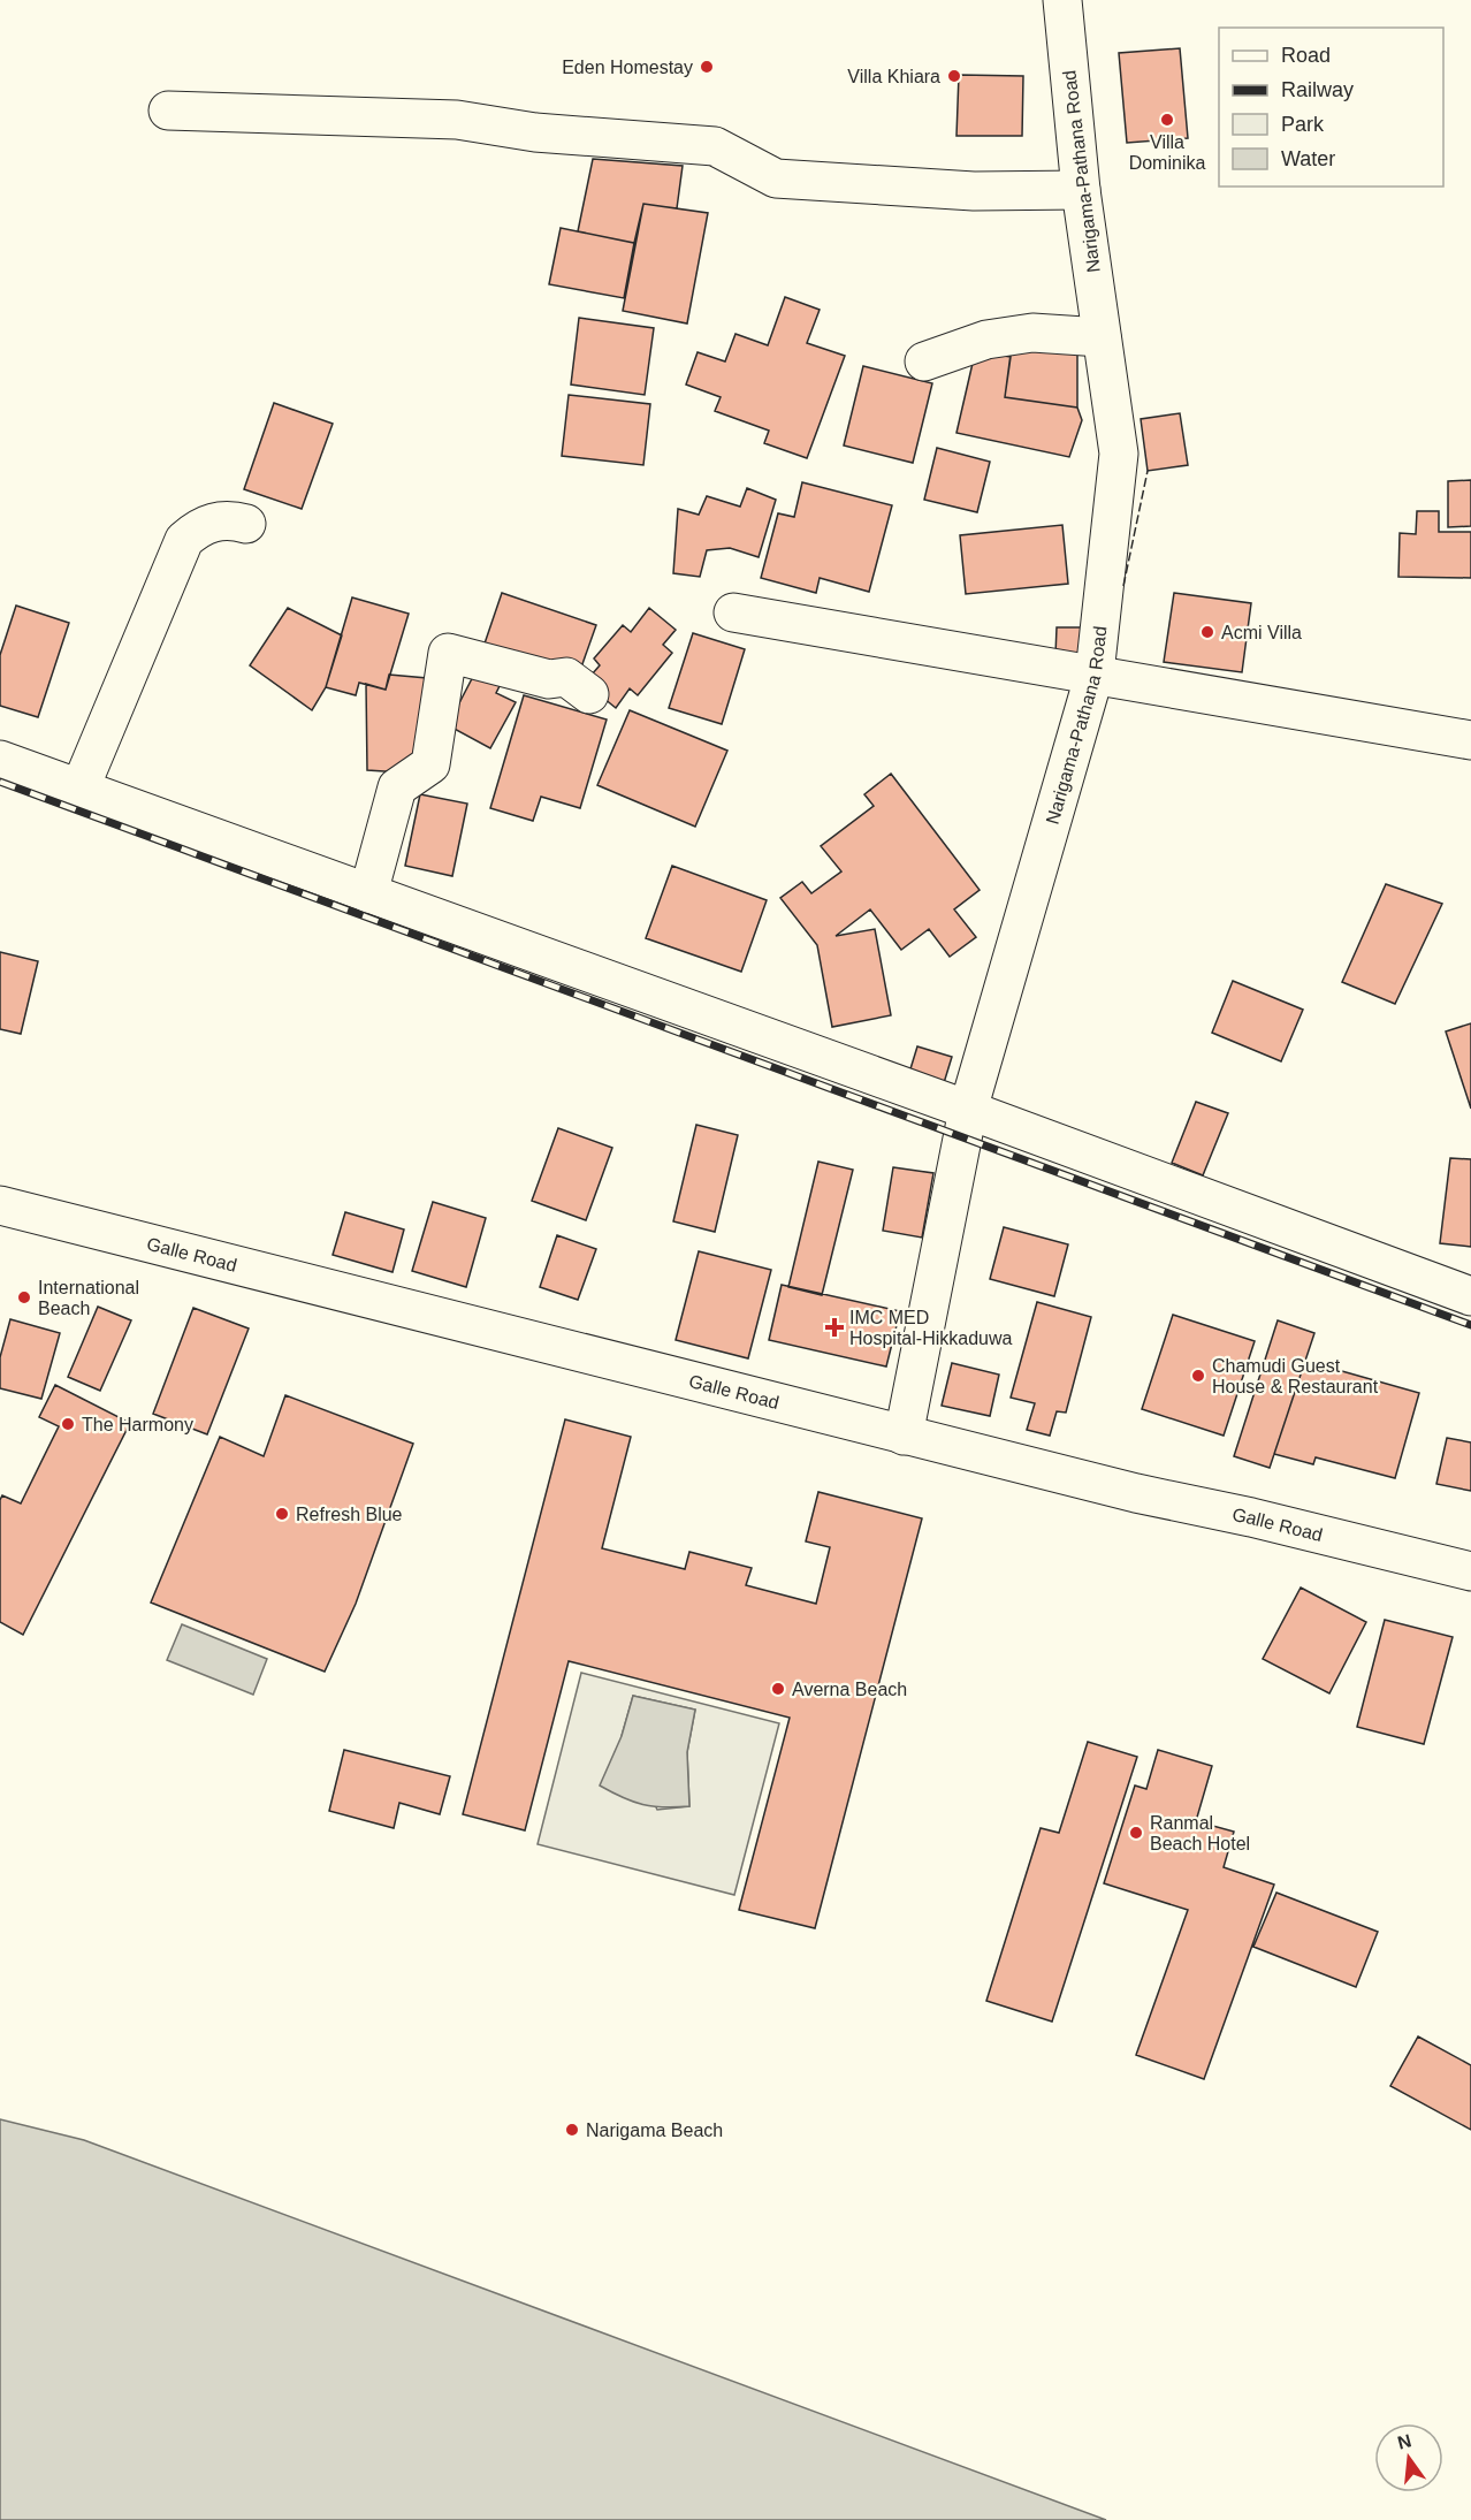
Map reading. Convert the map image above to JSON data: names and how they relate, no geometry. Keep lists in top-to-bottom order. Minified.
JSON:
{"streets":{"main road":["Narigama-Pathana Road","Galle Road"]},"crossings":[["Narigama-Pathana Road","Galle Road"]],"places":{"other":["Eden Homestay","Villa Khiara","Villa Dominika","Acmi Villa","International Beach","Chamudi Guest House & Restaurant","The Harmony","Refresh Blue","Averna Beach","Ranmal Beach Hotel","Narigama Beach"],"health":["IMC MED Hospital-Hikkaduwa"]},"legend":["Road","Railway","Park","Water"],"north":"top"}
